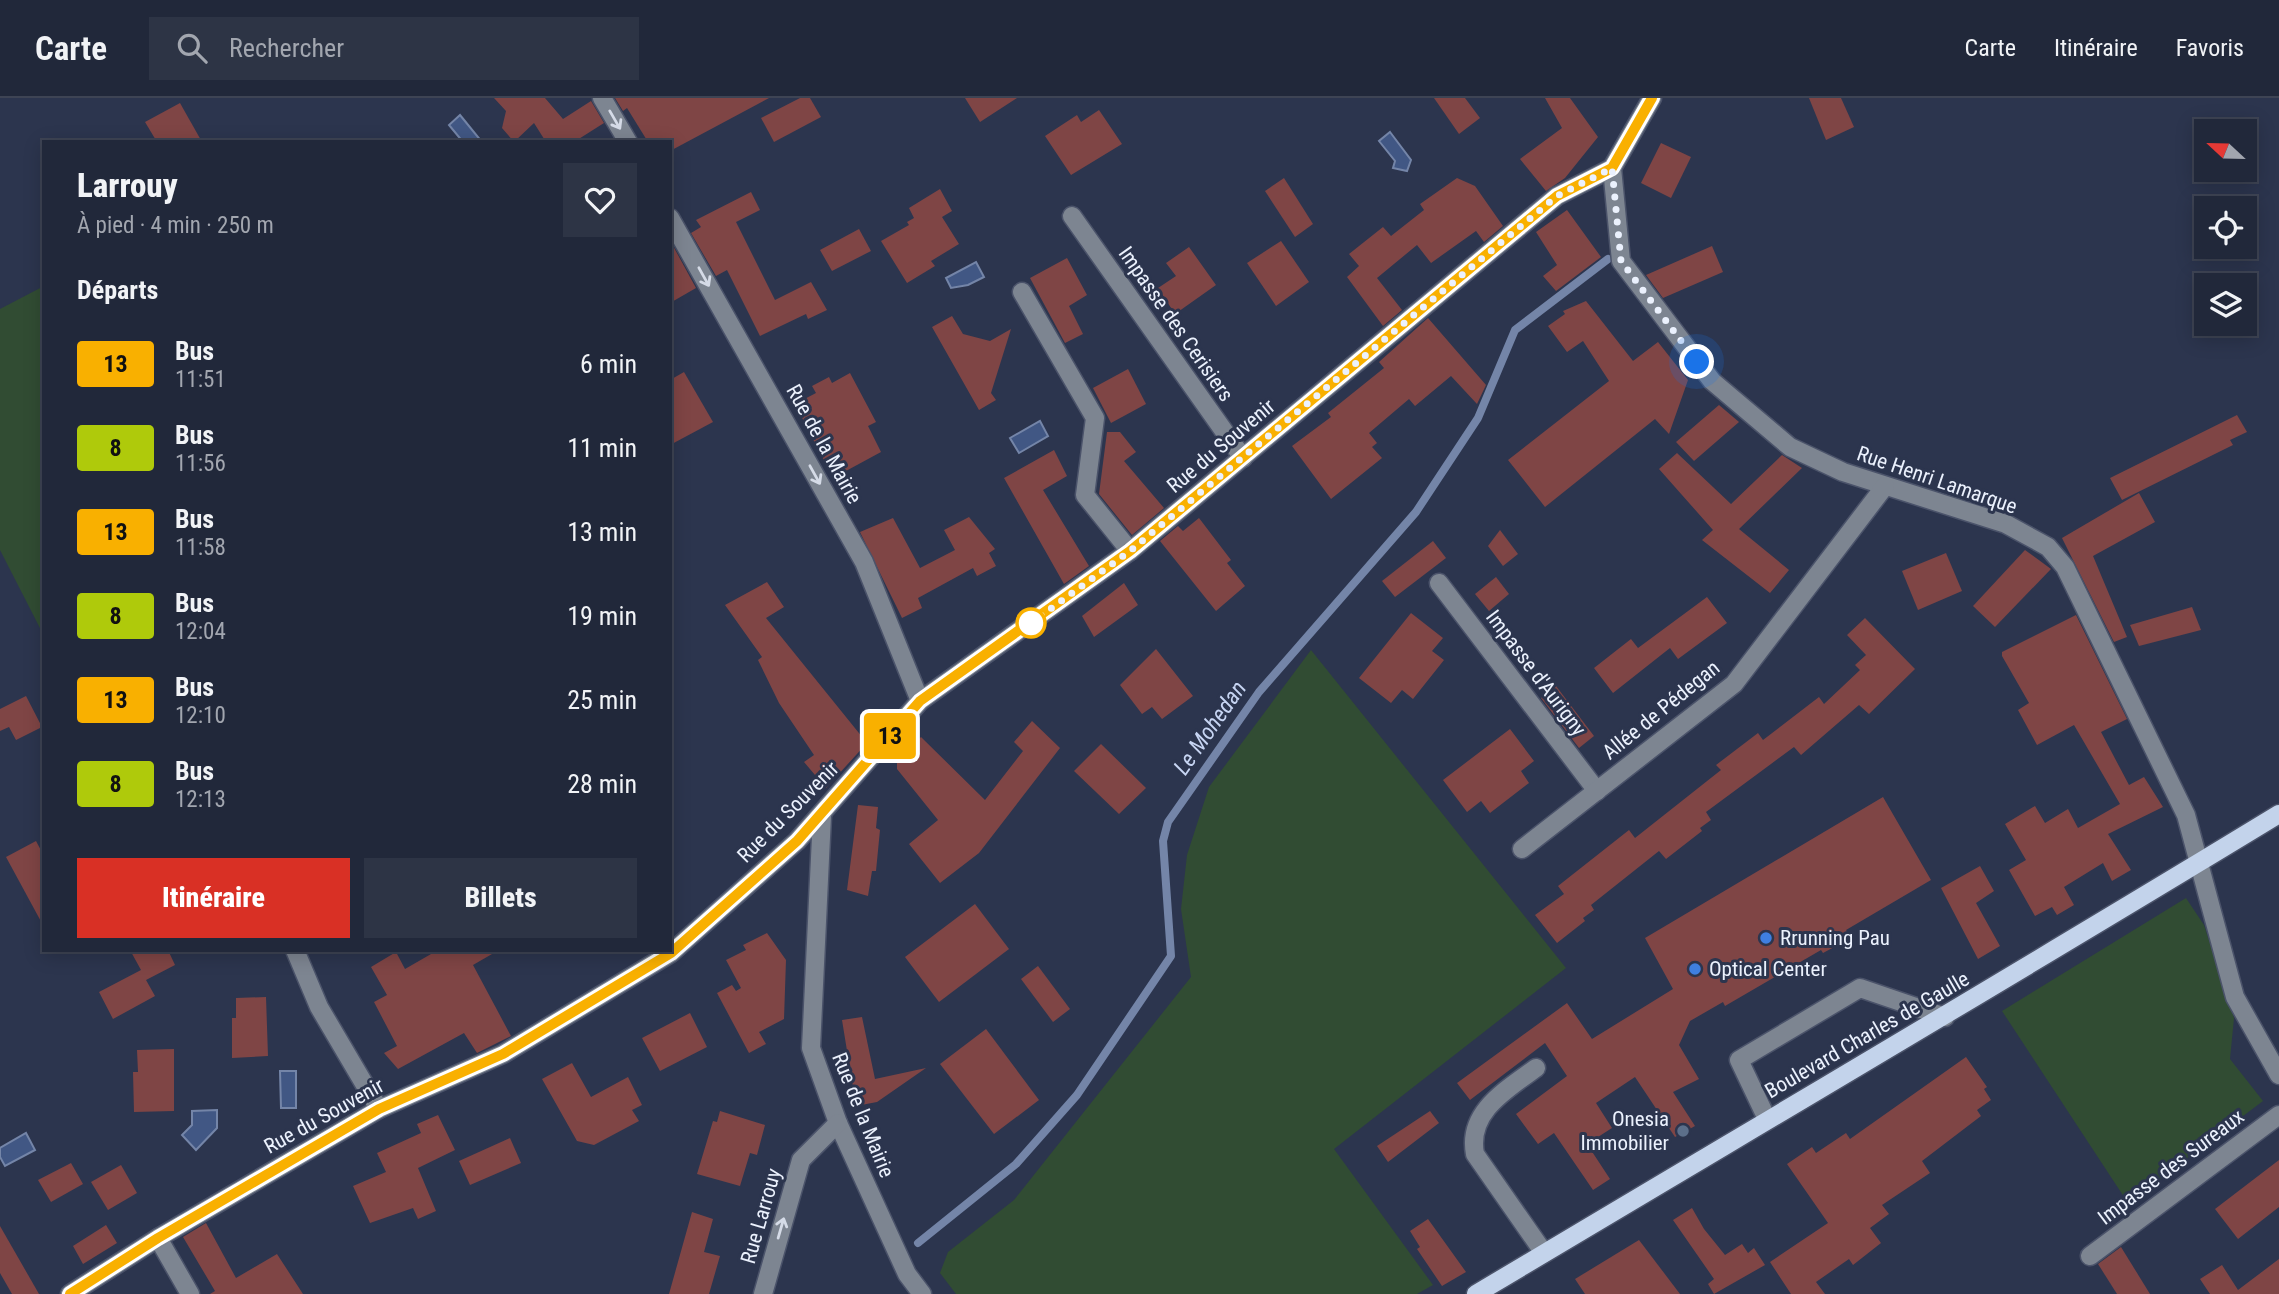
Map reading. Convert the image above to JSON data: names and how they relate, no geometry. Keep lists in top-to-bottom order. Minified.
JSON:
{"streets":{"main road":["Boulevard Charles de Gaulle"],"street":["Impasse des Cerisiers","Rue de la Mairie","Rue du Souvenir","Rue Henri Lamarque","Impasse d'Aurigny","Allée de Pédegan","Impasse des Sureaux","Rue Larrouy"]},"crossings":[["Impasse des Cerisiers","Rue du Souvenir"],["Rue de la Mairie","Rue du Souvenir"],["Rue de la Mairie","Rue Larrouy"],["Rue du Souvenir","Rue Henri Lamarque"],["Rue Henri Lamarque","Allée de Pédegan"],["Rue Henri Lamarque","Boulevard Charles de Gaulle"],["Impasse d'Aurigny","Allée de Pédegan"]],"one_way":["Rue de la Mairie","Rue Larrouy"],"water":["Le Mohedan"],"places":["Rrunning Pau","Optical Center","Onesia Immobilier"],"lines":["bus line 13"],"north":"left","page":{"header":"Carte","search":"Rechercher","nav":["Carte","Itinéraire","Favoris"],"on_map":"13","heading":[["Larrouy","À pied · 4 min · 250 m"],"Départs"],"list":[{"mark":"13","name":"Bus","note":"11:51","value":"6 min"},{"mark":"8","name":"Bus","note":"11:56","value":"11 min"},{"mark":"13","name":"Bus","note":"11:58","value":"13 min"},{"mark":"8","name":"Bus","note":"12:04","value":"19 min"},{"mark":"13","name":"Bus","note":"12:10","value":"25 min"},{"mark":"8","name":"Bus","note":"12:13","value":"28 min"}],"buttons":["Itinéraire","Billets"]}}
